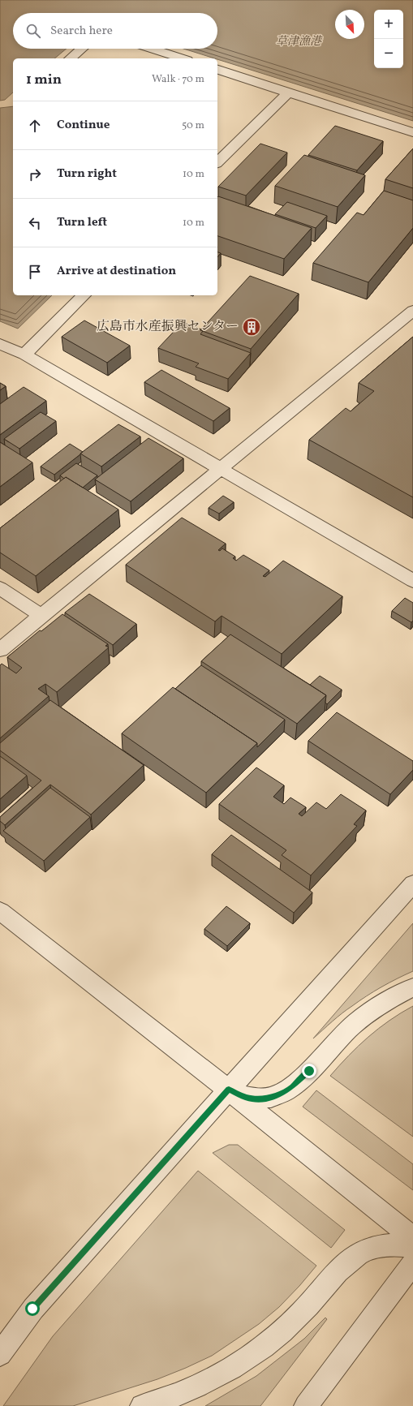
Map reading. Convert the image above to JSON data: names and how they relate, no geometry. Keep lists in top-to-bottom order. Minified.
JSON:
{"water":["草津漁港"],"places":{"building":["広島市水産振興センター"]},"north":"bottom right","page":{"map_buttons":["+","−"],"search":"Search here","heading":["1 min","Walk · 70 m"],"list":[["Continue","50 m"],["Turn right","10 m"],["Turn left","10 m"],"Arrive at destination"]}}
